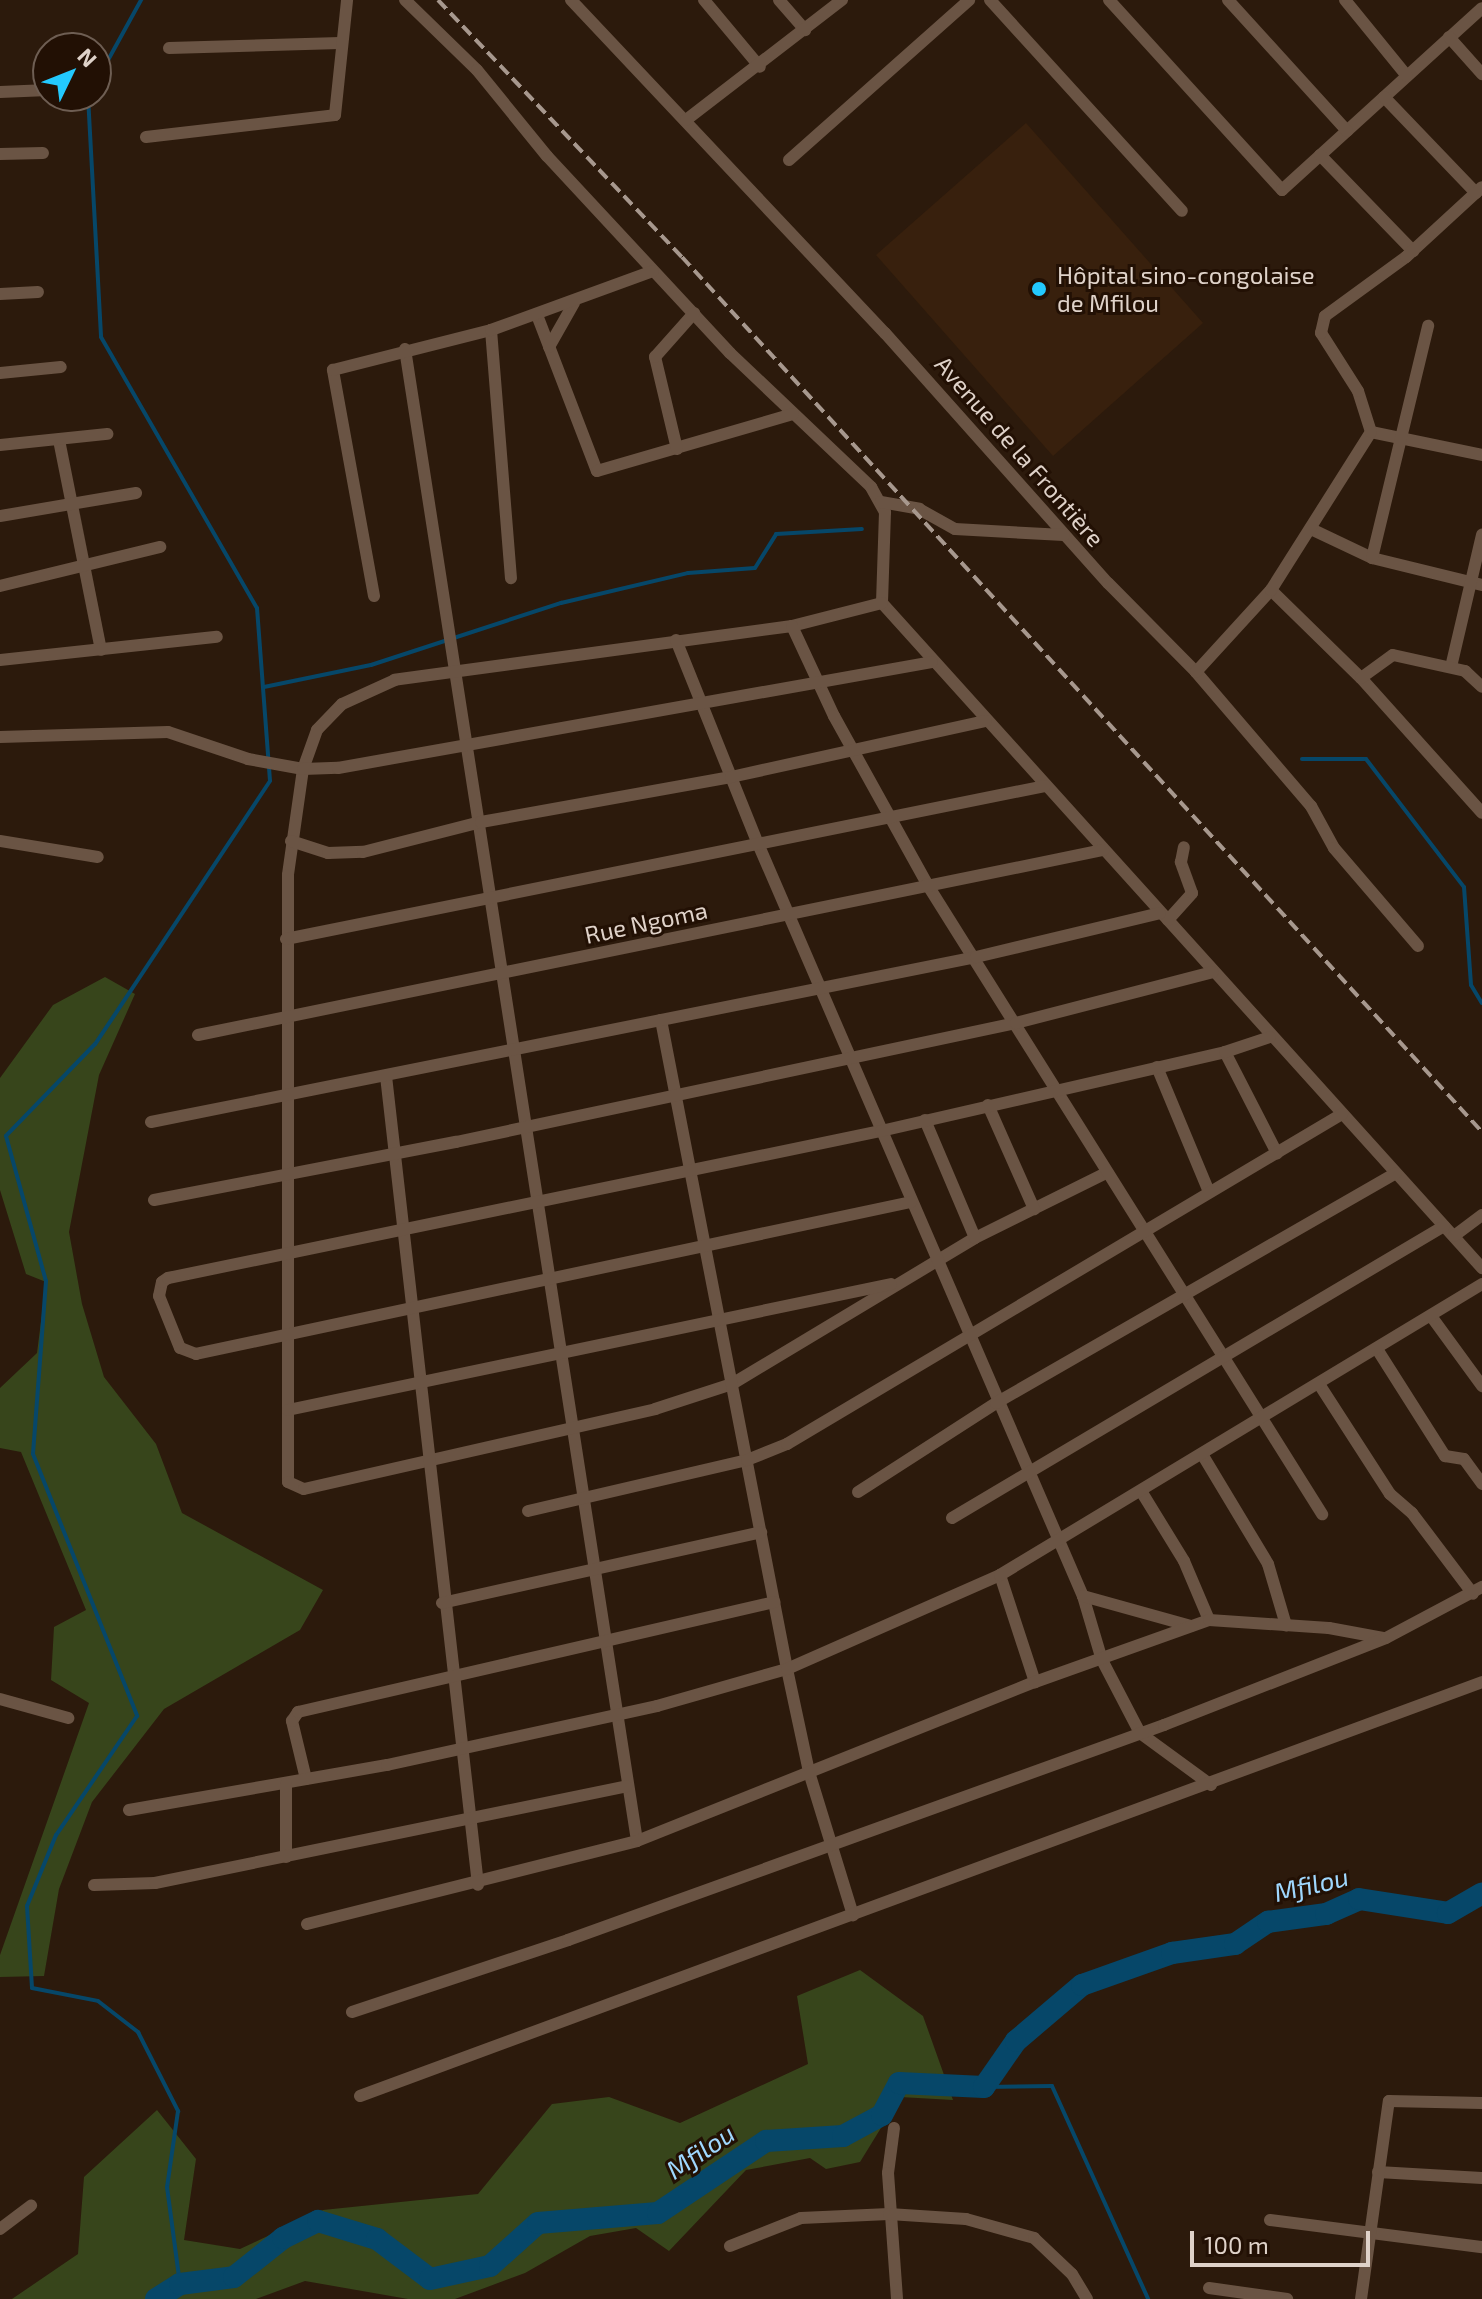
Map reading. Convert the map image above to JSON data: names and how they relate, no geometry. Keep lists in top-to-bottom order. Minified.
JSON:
{"streets":{"street":["Avenue de la Frontière","Rue Ngoma"]},"water":["Mfilou"],"places":["Hôpital sino-congolaise de Mfilou"],"scale_bar":"100 m","north":"top right"}
